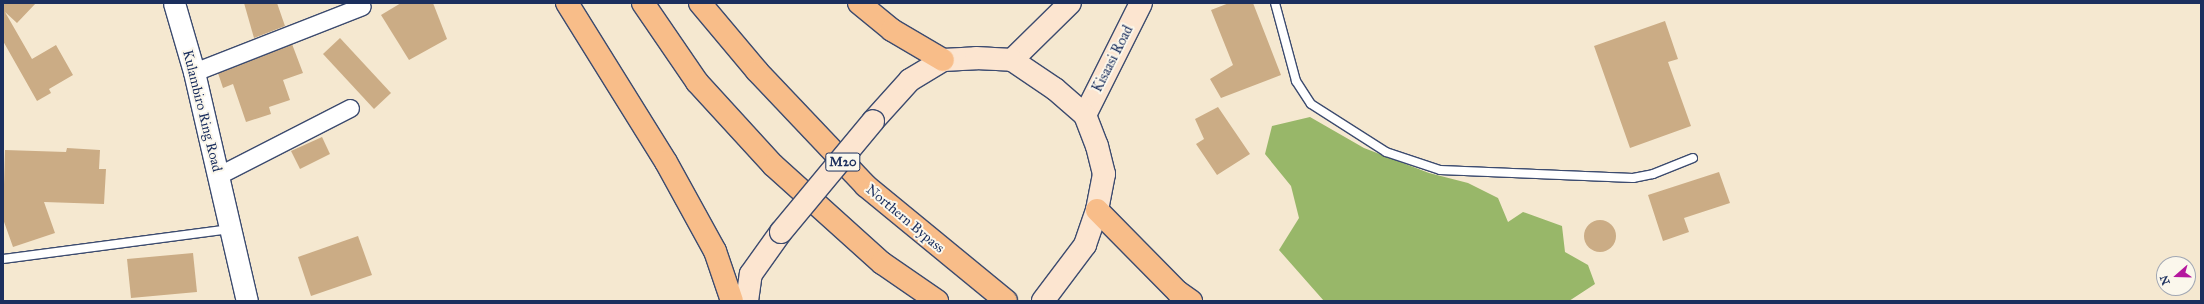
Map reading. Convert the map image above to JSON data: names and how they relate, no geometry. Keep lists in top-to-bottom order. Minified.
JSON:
{"streets":{"highway":["M20","Northern Bypass"],"main road":["Kisaasi Road"],"street":["Kulambiro Ring Road"]},"north":"left"}
